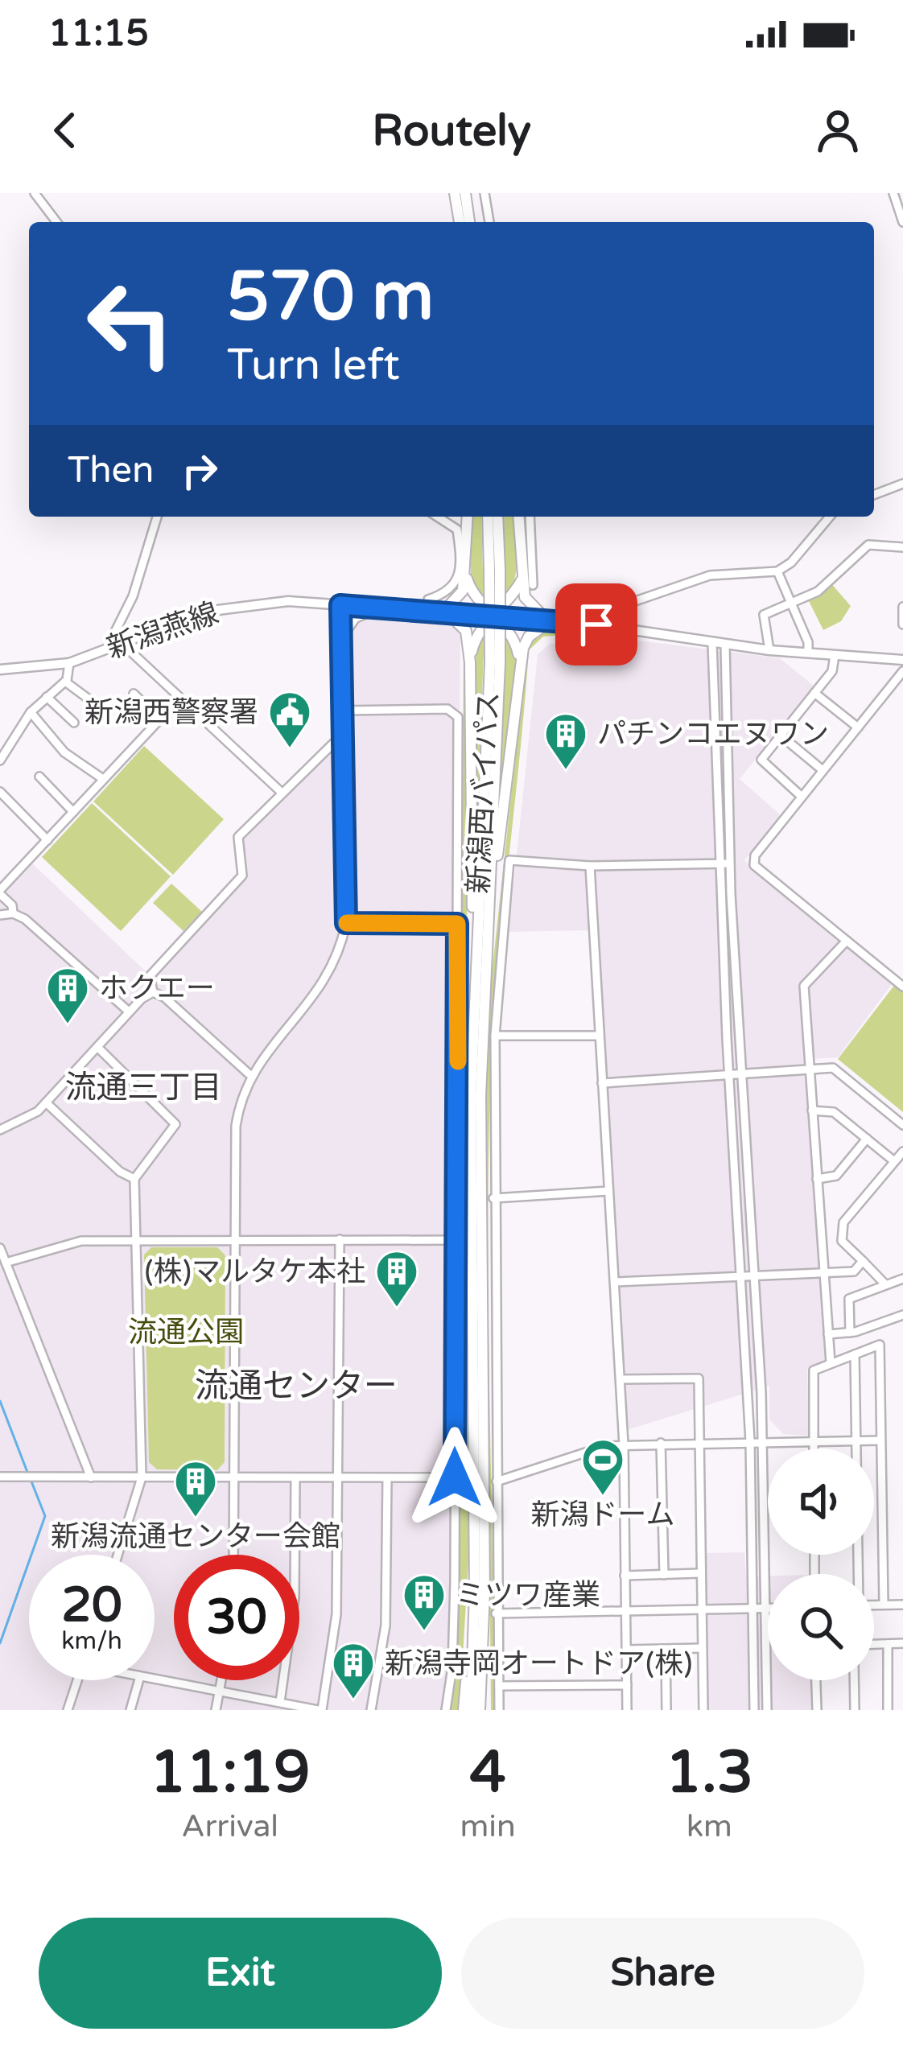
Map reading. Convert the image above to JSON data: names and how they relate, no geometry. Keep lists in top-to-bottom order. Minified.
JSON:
{"streets":{"highway":["新潟西バイパス"],"main road":["新潟燕線"]},"districts":["流通三丁目","流通センター"],"parks":["流通公園"],"places":{"public building":["新潟西警察署"],"building":["パチンコエヌワン","ホクエー","(株)マルタケ本社","新潟流通センター会館","ミツワ産業","新潟寺岡オートドア(株)"],"sports":["新潟ドーム"]},"page":{"status":"11:15","header":"Routely","turn":["570 m","Turn left"],"then":"Then","speed":"20 km/h","limit":"30","eta":["11:19","Arrival","4","min","1.3","km"],"buttons":["Exit","Share"]}}
